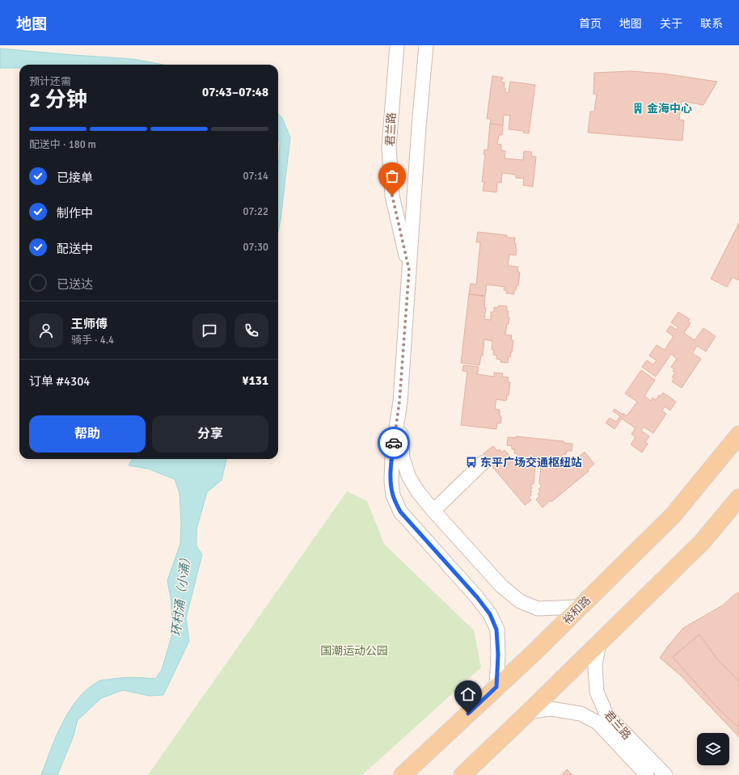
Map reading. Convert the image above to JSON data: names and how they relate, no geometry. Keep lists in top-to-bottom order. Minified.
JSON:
{"streets":{"main road":["裕和路"],"street":["君兰路"]},"crossings":[["君兰路","裕和路"]],"water":["环村涌（小涌）"],"parks":["国潮运动公园"],"places":{"building":["金海中心"],"bus stop":["东平广场交通枢纽站"]},"page":{"header":"地图","nav":["首页","地图","关于","联系"],"heading":["2 分钟","预计还需","07:43–07:48"],"panel":["王师傅","骑手 · 4.4","订单 #4304","¥131"],"bar":"配送中 · 180 m","list":[["已接单","07:14"],["制作中","07:22"],["配送中","07:30"],"已送达"],"buttons":["帮助","分享"]}}
